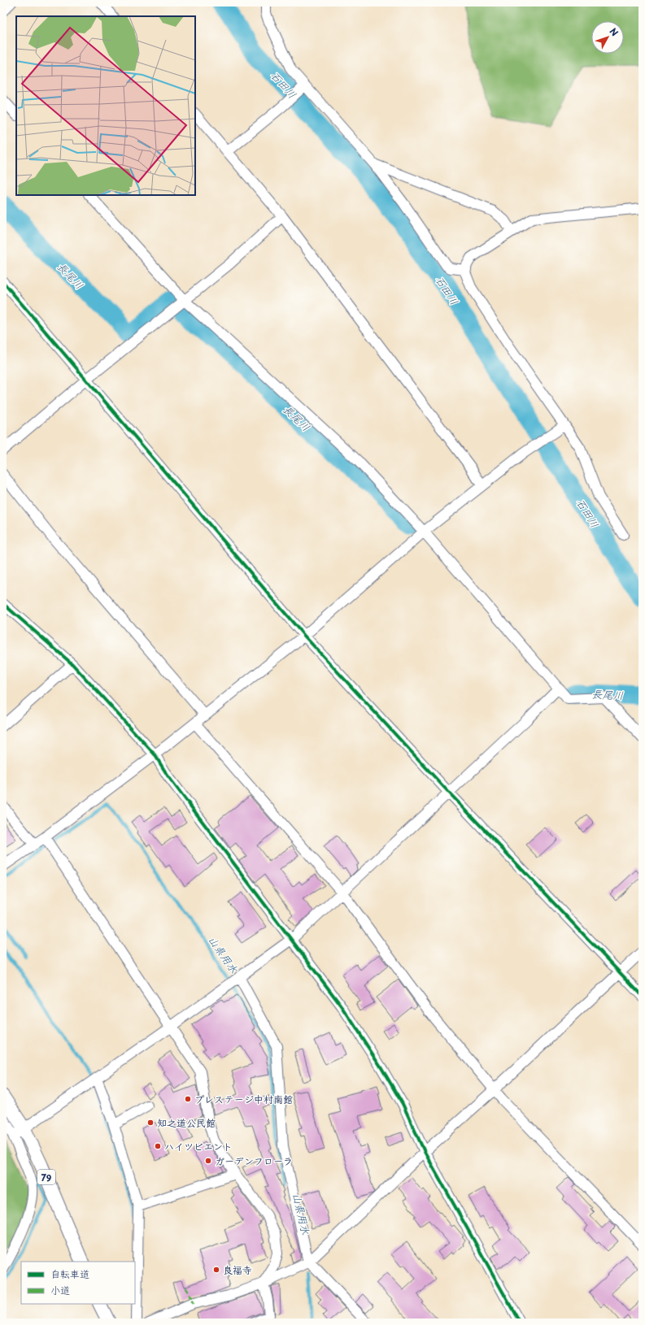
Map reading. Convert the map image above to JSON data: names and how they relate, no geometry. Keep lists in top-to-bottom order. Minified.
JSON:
{"streets":{"main road":["79"]},"water":["石田川","長尾川","山県用水"],"places":["プレステージ中村南館","知之道公民館","ハイツビエント","ガーデンフローラ","良福寺"],"legend":["自転車道","小道"],"north":"top right"}
